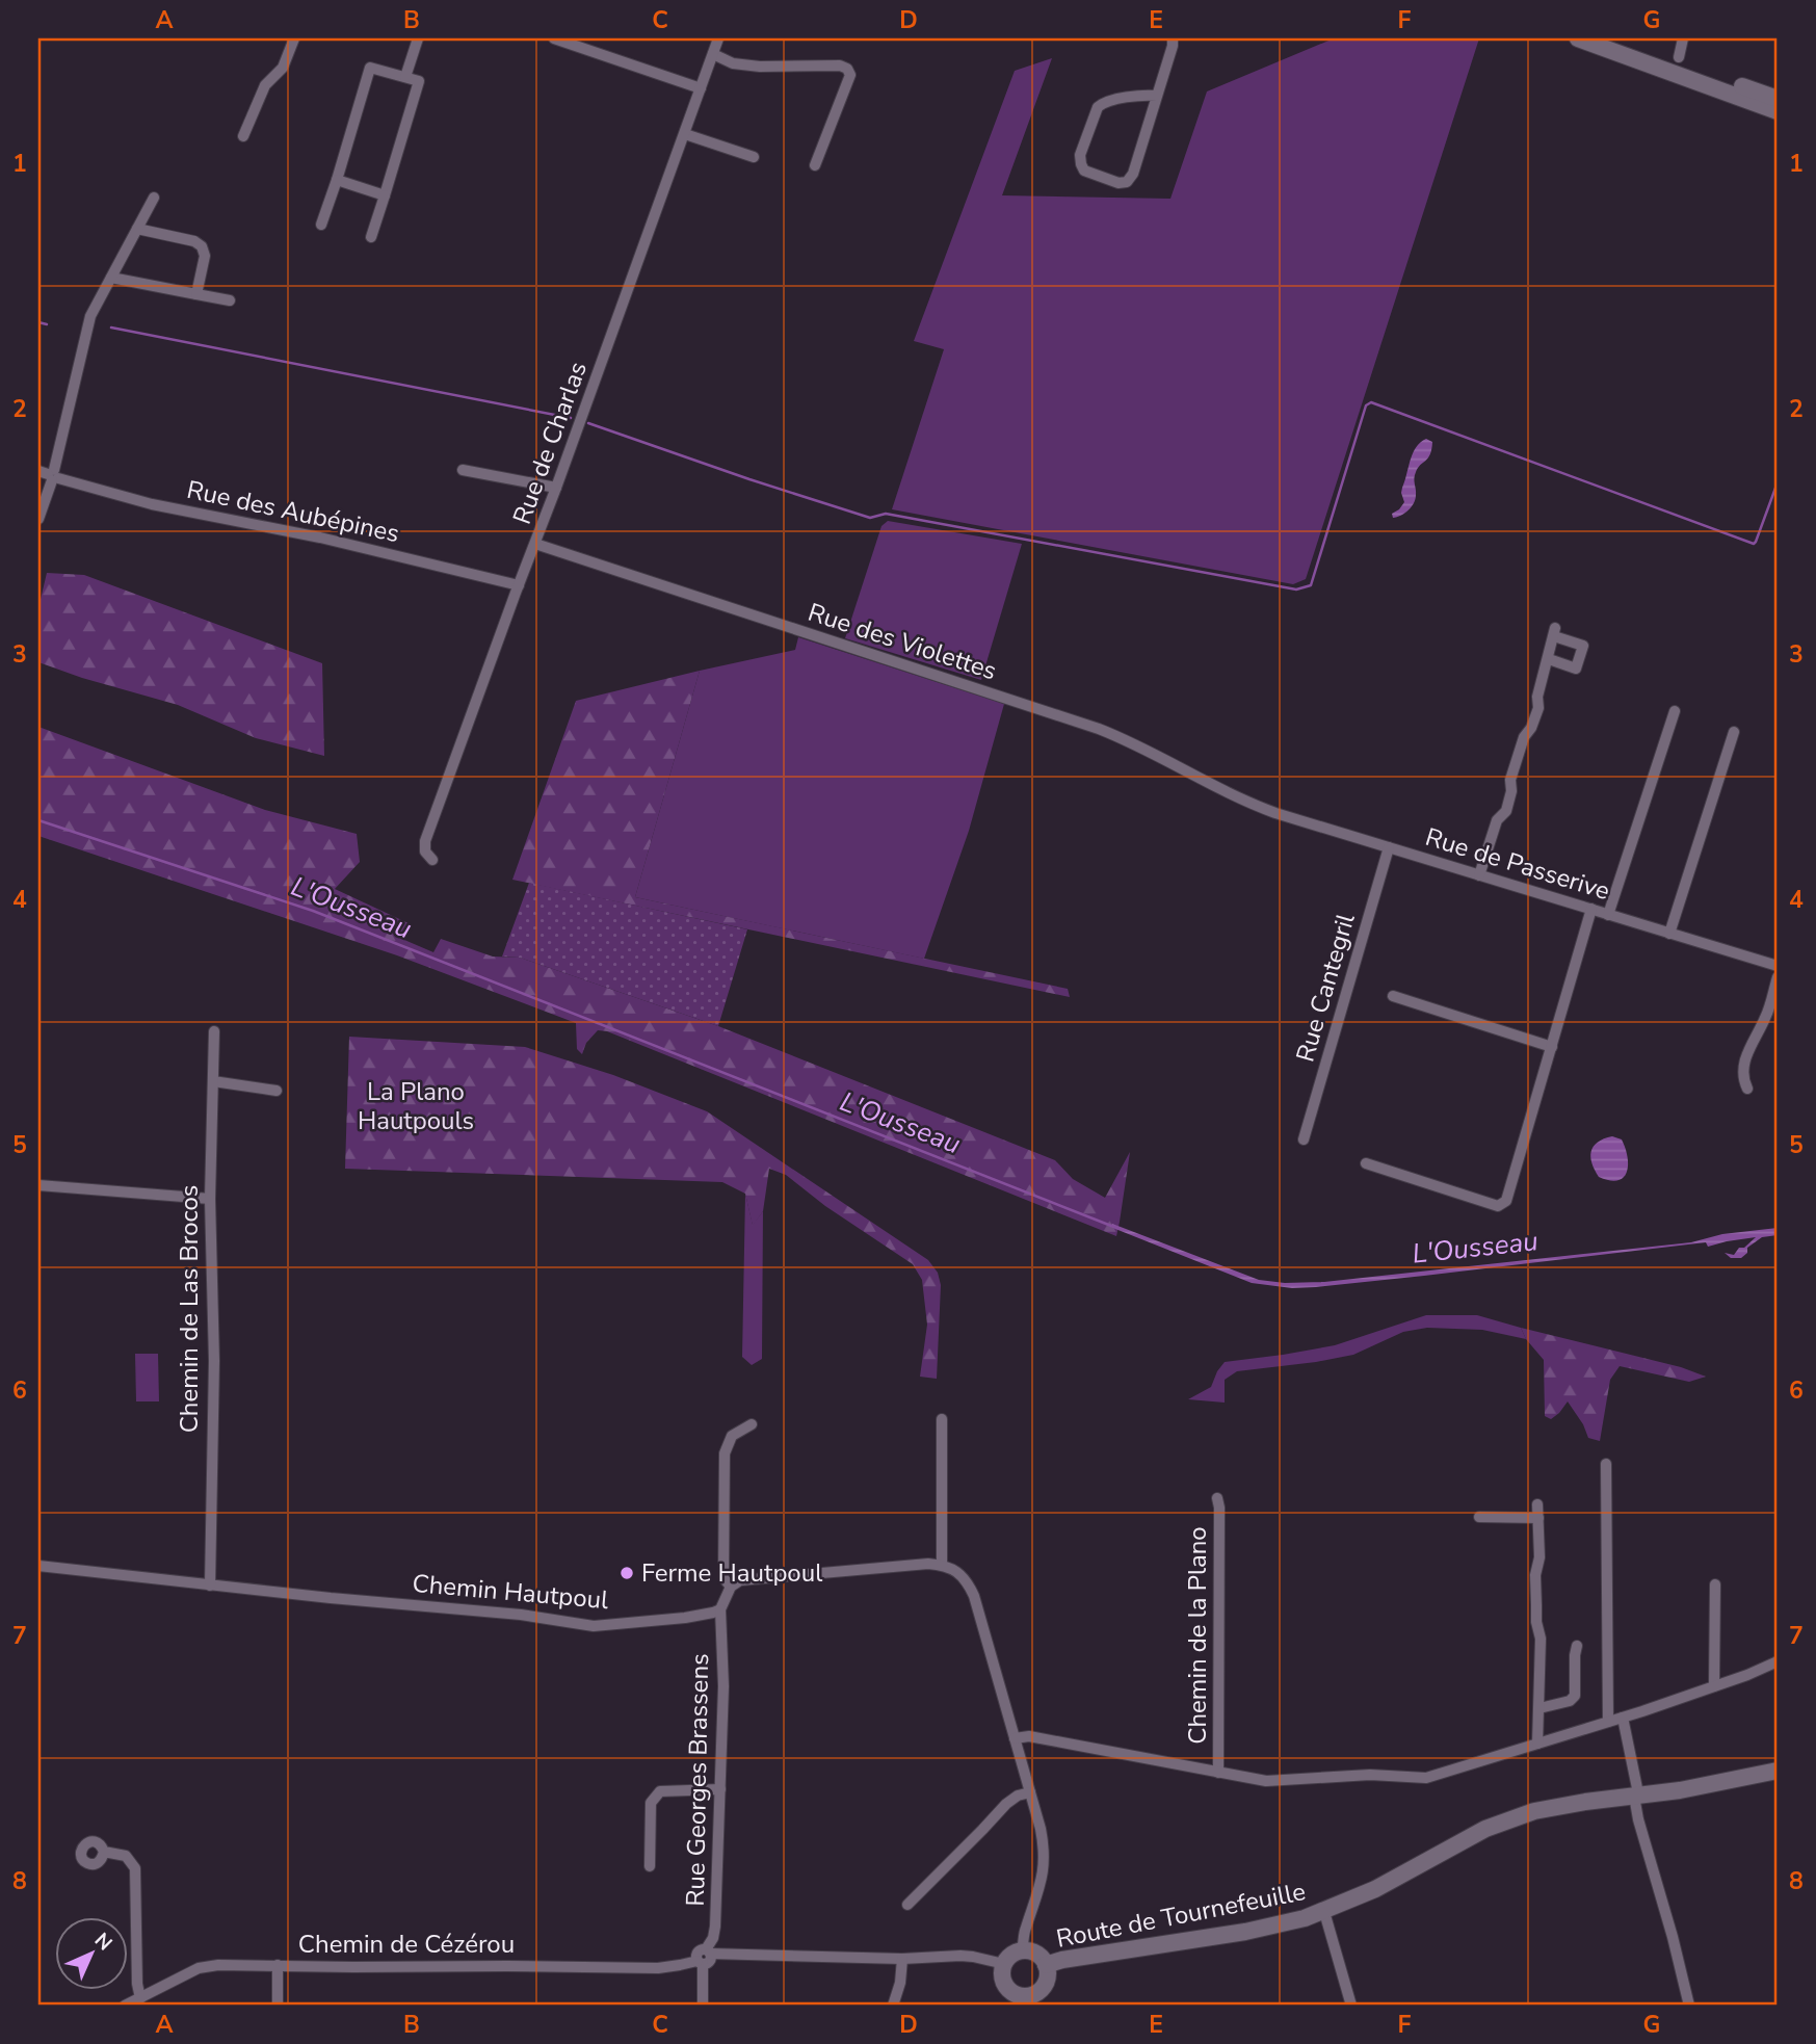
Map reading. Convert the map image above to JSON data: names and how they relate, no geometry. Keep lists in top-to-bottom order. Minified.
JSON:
{"streets":{"street":["Rue de Charlas","Rue des Aubépines","Rue des Violettes","Rue de Passerive","Rue Cantegril","Chemin de Las Brocos","Chemin Hautpoul","Chemin de la Plano","Rue Georges Brassens","Route de Tournefeuille","Chemin de Cézérou"]},"crossings":[["Rue de Charlas","Rue des Aubépines"],["Rue de Charlas","Rue des Violettes"],["Rue des Violettes","Rue de Passerive"],["Rue de Passerive","Rue Cantegril"],["Chemin de Las Brocos","Chemin Hautpoul"],["Chemin Hautpoul","Rue Georges Brassens"],["Rue Georges Brassens","Chemin de Cézérou"]],"water":["L'Ousseau"],"parks":["La Plano Hautpouls"],"places":["Ferme Hautpoul"],"north":"top right","grid":{"columns":["A","B","C","D","E","F","G"],"rows":["1","2","3","4","5","6","7","8"]}}
